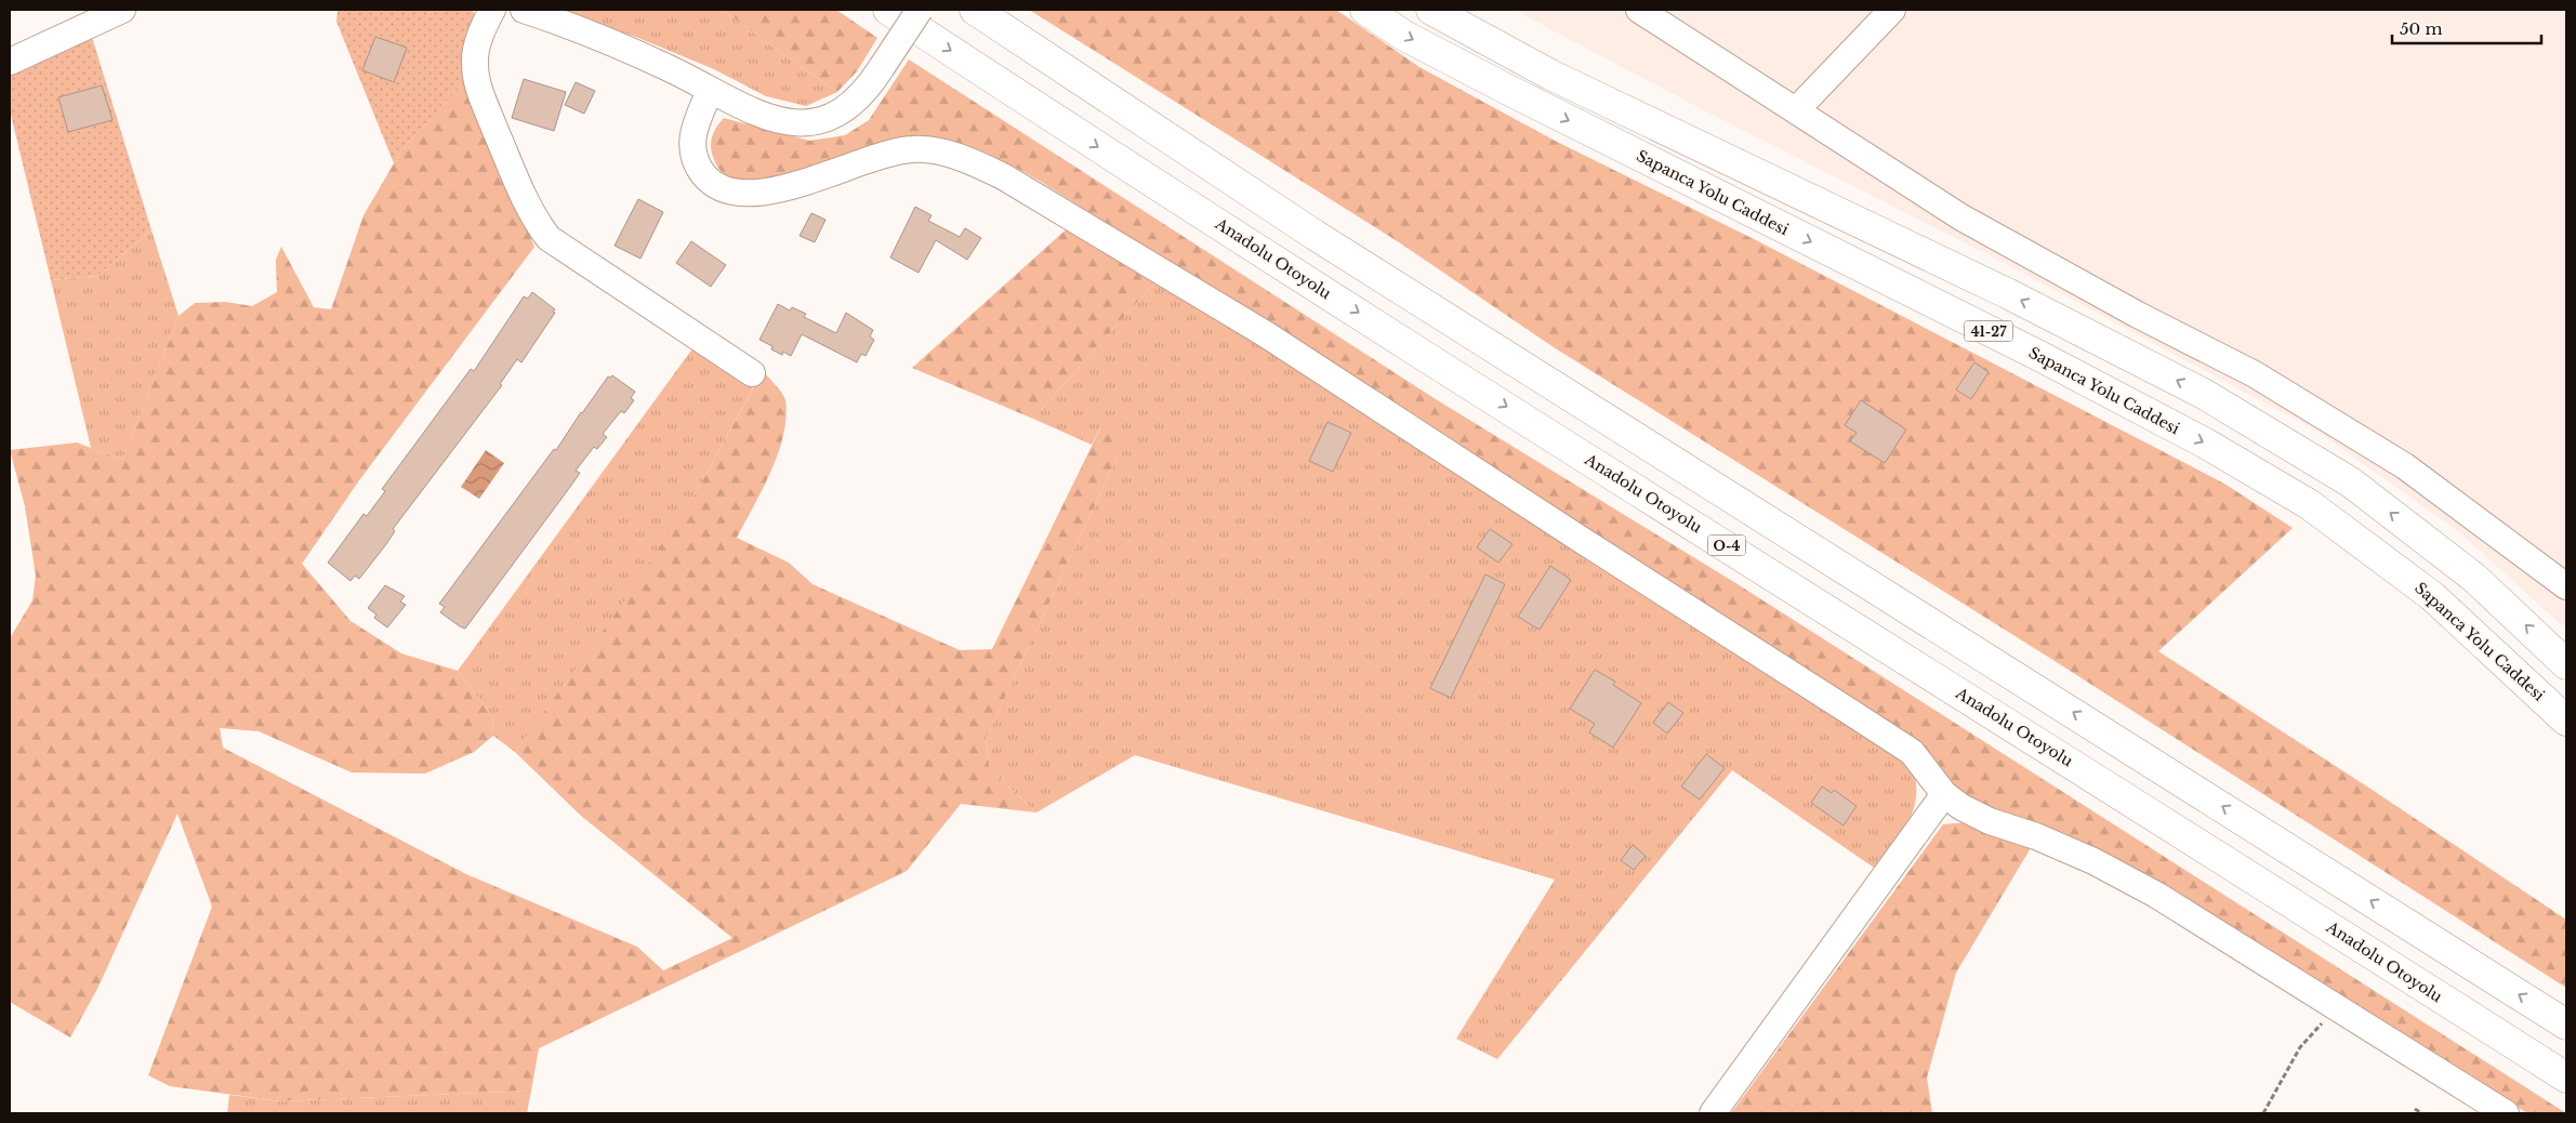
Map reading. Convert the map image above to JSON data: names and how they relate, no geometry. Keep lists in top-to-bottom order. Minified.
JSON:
{"streets":{"highway":["Sapanca Yolu Caddesi","Anadolu Otoyolu","41-27","O-4"]},"scale_bar":"50 m"}
